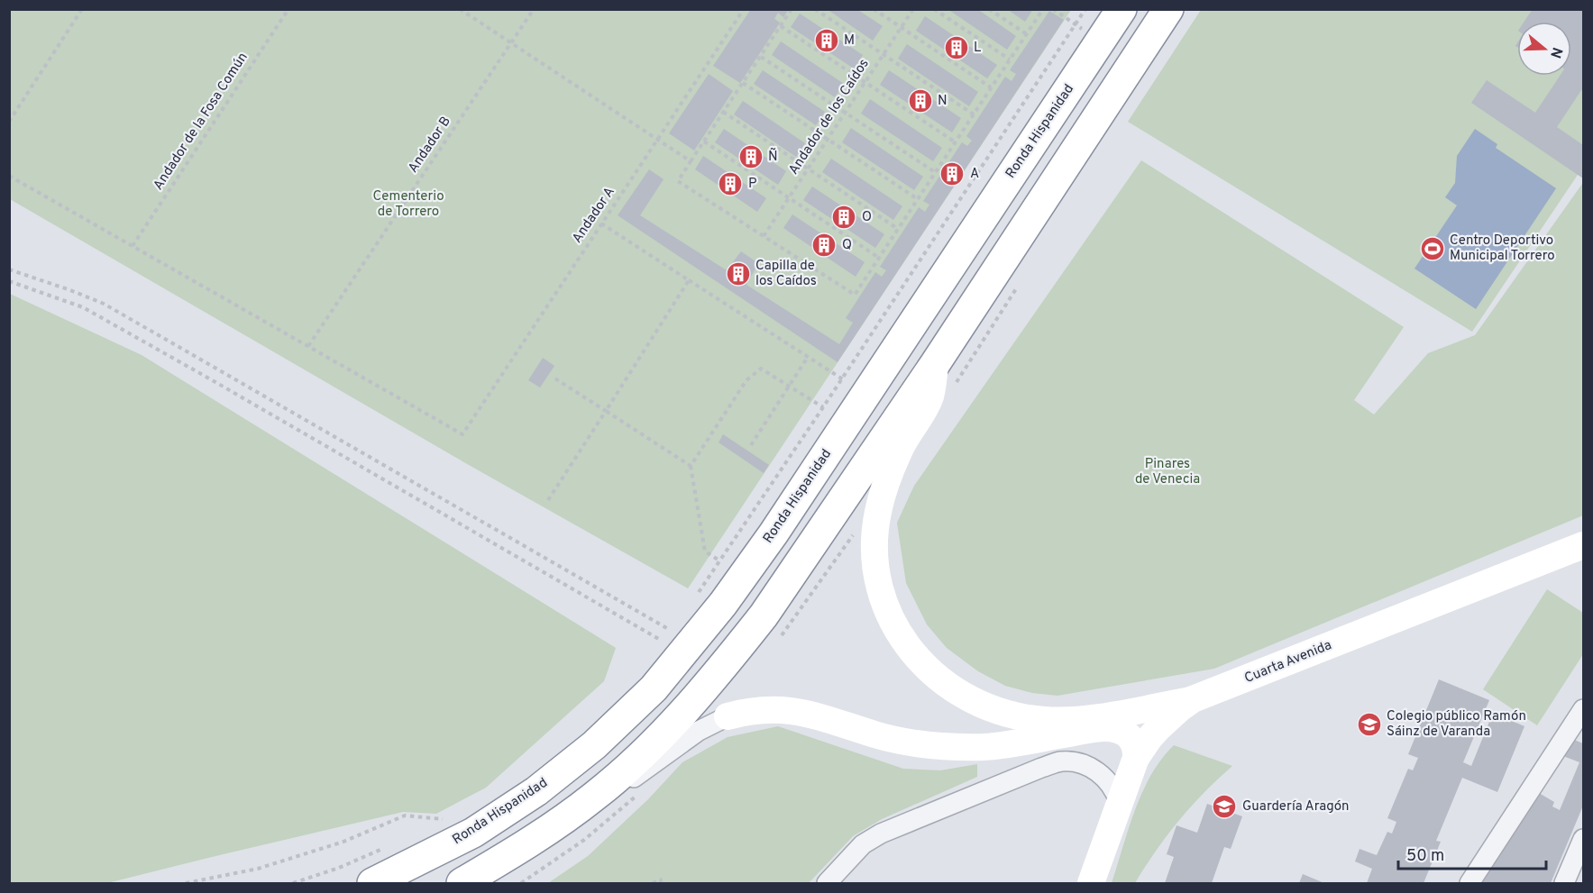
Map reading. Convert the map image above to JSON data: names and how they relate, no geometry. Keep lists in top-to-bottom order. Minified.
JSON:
{"streets":{"highway":["Ronda Hispanidad"],"street":["Cuarta Avenida"],"path":["Andador de los Caídos","Andador de la Fosa Común","Andador B","Andador A"]},"crossings":[["Andador B","Andador A"]],"parks":["Cementerio de Torrero","Pinares de Venecia"],"places":{"building":["M","L","N","Ñ","A","P","O","Q","Capilla de los Caídos"],"sports":["Centro Deportivo Municipal Torrero"],"school or university":["Colegio público Ramón Sáinz de Varanda","Guardería Aragón"]},"scale_bar":"50 m","north":"right"}
